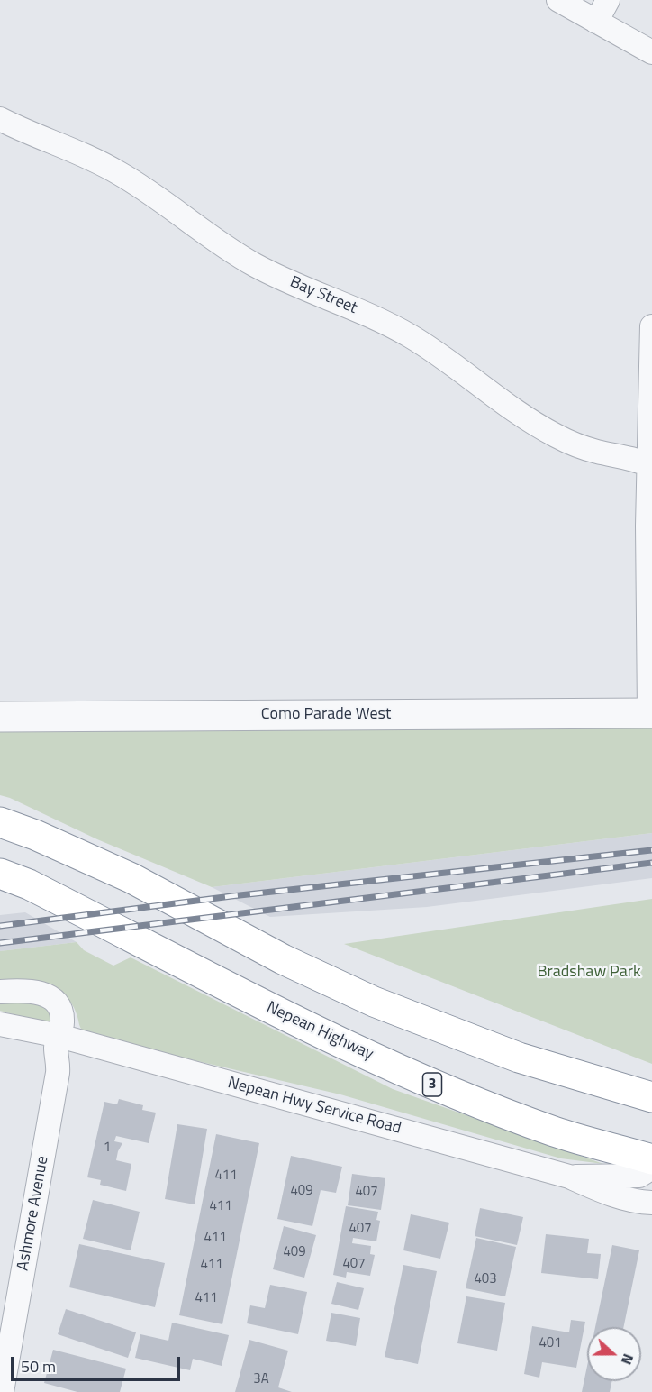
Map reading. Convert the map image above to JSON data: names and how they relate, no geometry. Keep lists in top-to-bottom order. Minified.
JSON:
{"streets":{"highway":["Nepean Highway","3"],"street":["Bay Street","Como Parade West","Nepean Hwy Service Road","Ashmore Avenue"]},"crossings":[["Nepean Hwy Service Road","Ashmore Avenue"]],"parks":["Bradshaw Park"],"house_numbers":["1","411","409","407","411","407","411","409","407","411","403","411","401","3A"],"scale_bar":"50 m","north":"right"}
